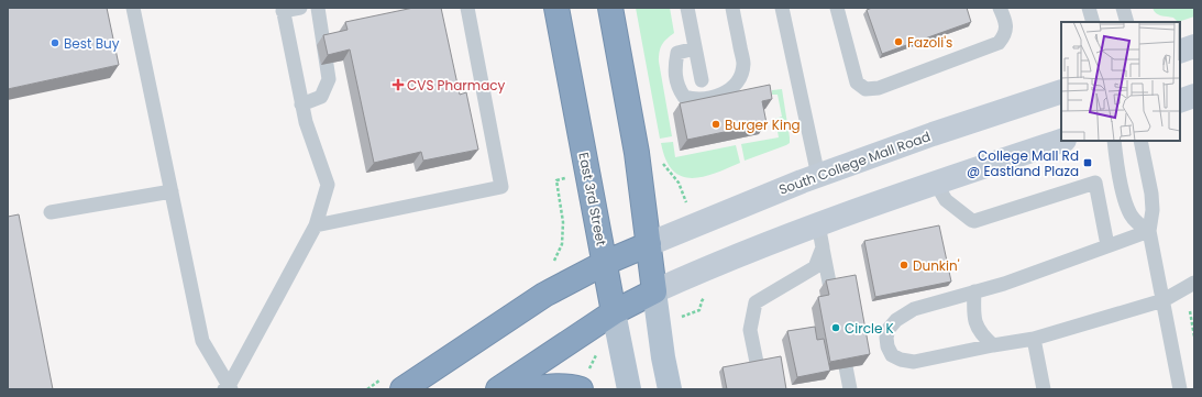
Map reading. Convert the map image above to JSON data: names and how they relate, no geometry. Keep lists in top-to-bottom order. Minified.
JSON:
{"streets":{"highway":["East 3rd Street"],"main road":["South College Mall Road"]},"places":{"other":["Fazoli's","Best Buy","Burger King","Dunkin'","Circle K"],"health":["CVS Pharmacy"],"transit":["College Mall Rd @ Eastland Plaza"]}}
